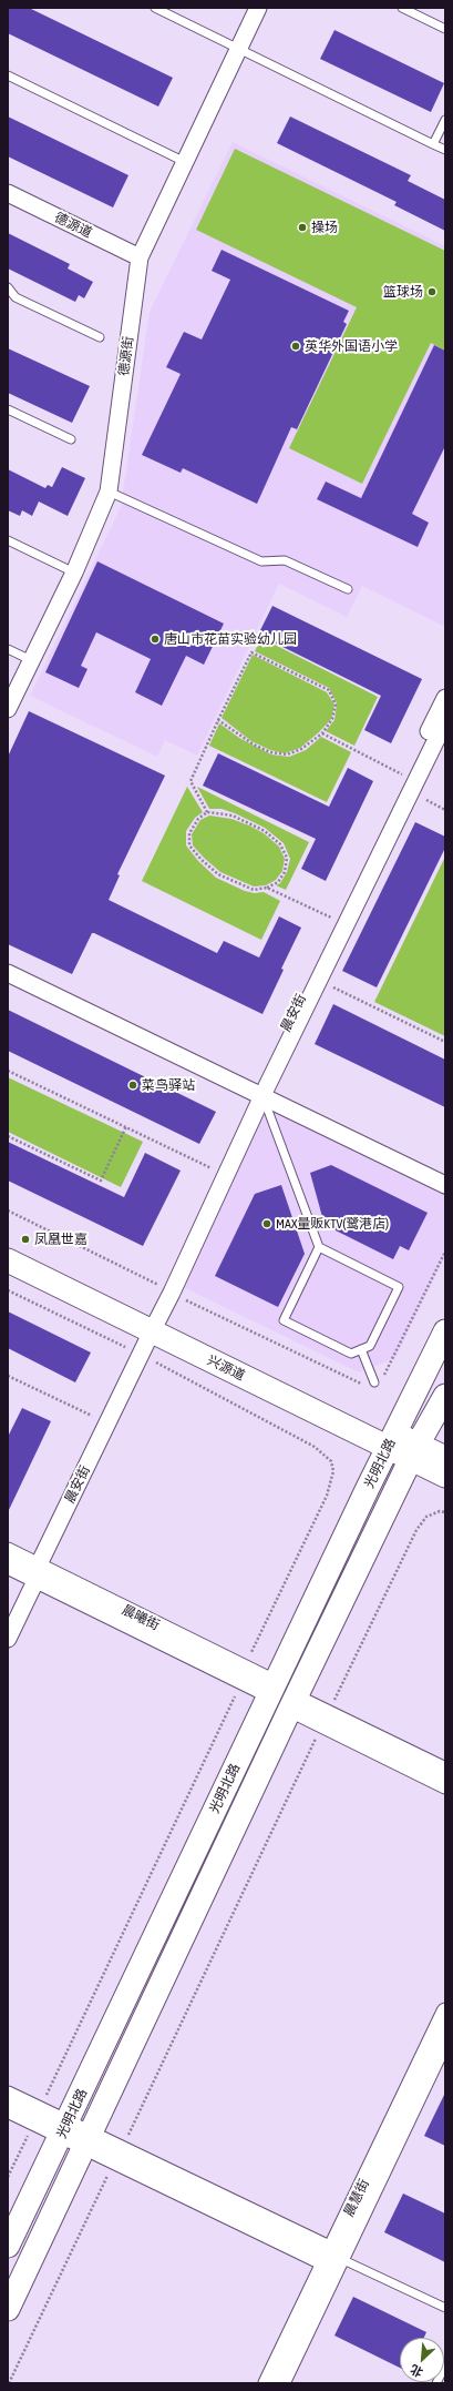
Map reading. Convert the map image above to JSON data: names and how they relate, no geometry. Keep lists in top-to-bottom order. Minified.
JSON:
{"streets":{"main road":["兴源道","光明北路"],"street":["德源道","德源街","晨安街","晨曦街","晨慧街"]},"crossings":[["德源道","德源街"],["晨安街","兴源道"],["晨安街","晨曦街"],["兴源道","光明北路"],["光明北路","晨曦街"]],"places":["操场","篮球场","英华外国语小学","唐山市花苗实验幼儿园","菜鸟驿站","MAX量贩KTV(鹭港店)","凤凰世嘉"],"north":"bottom left"}
